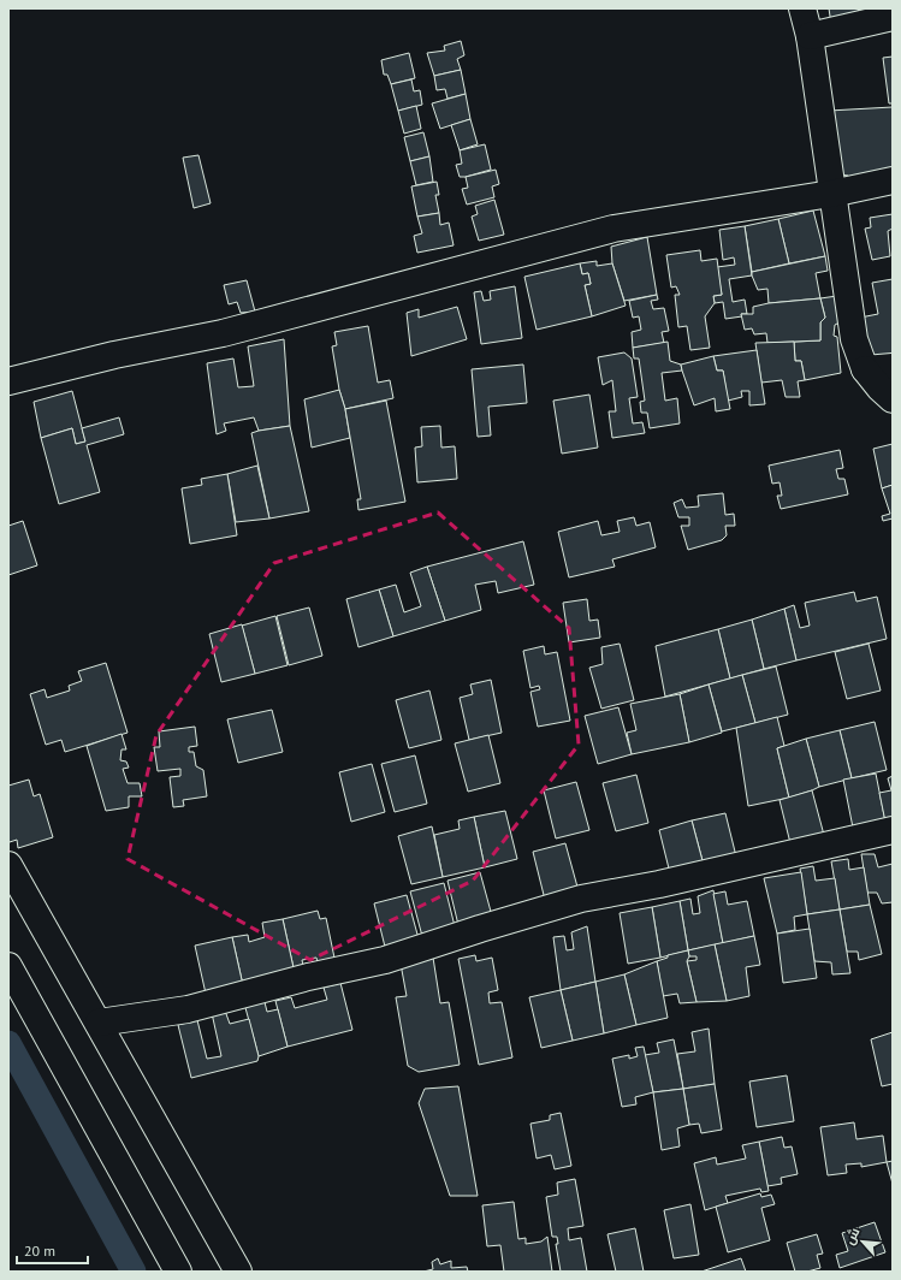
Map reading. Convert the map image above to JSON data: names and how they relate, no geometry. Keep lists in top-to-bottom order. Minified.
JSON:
{"scale_bar":"20 m","north":"top left"}
